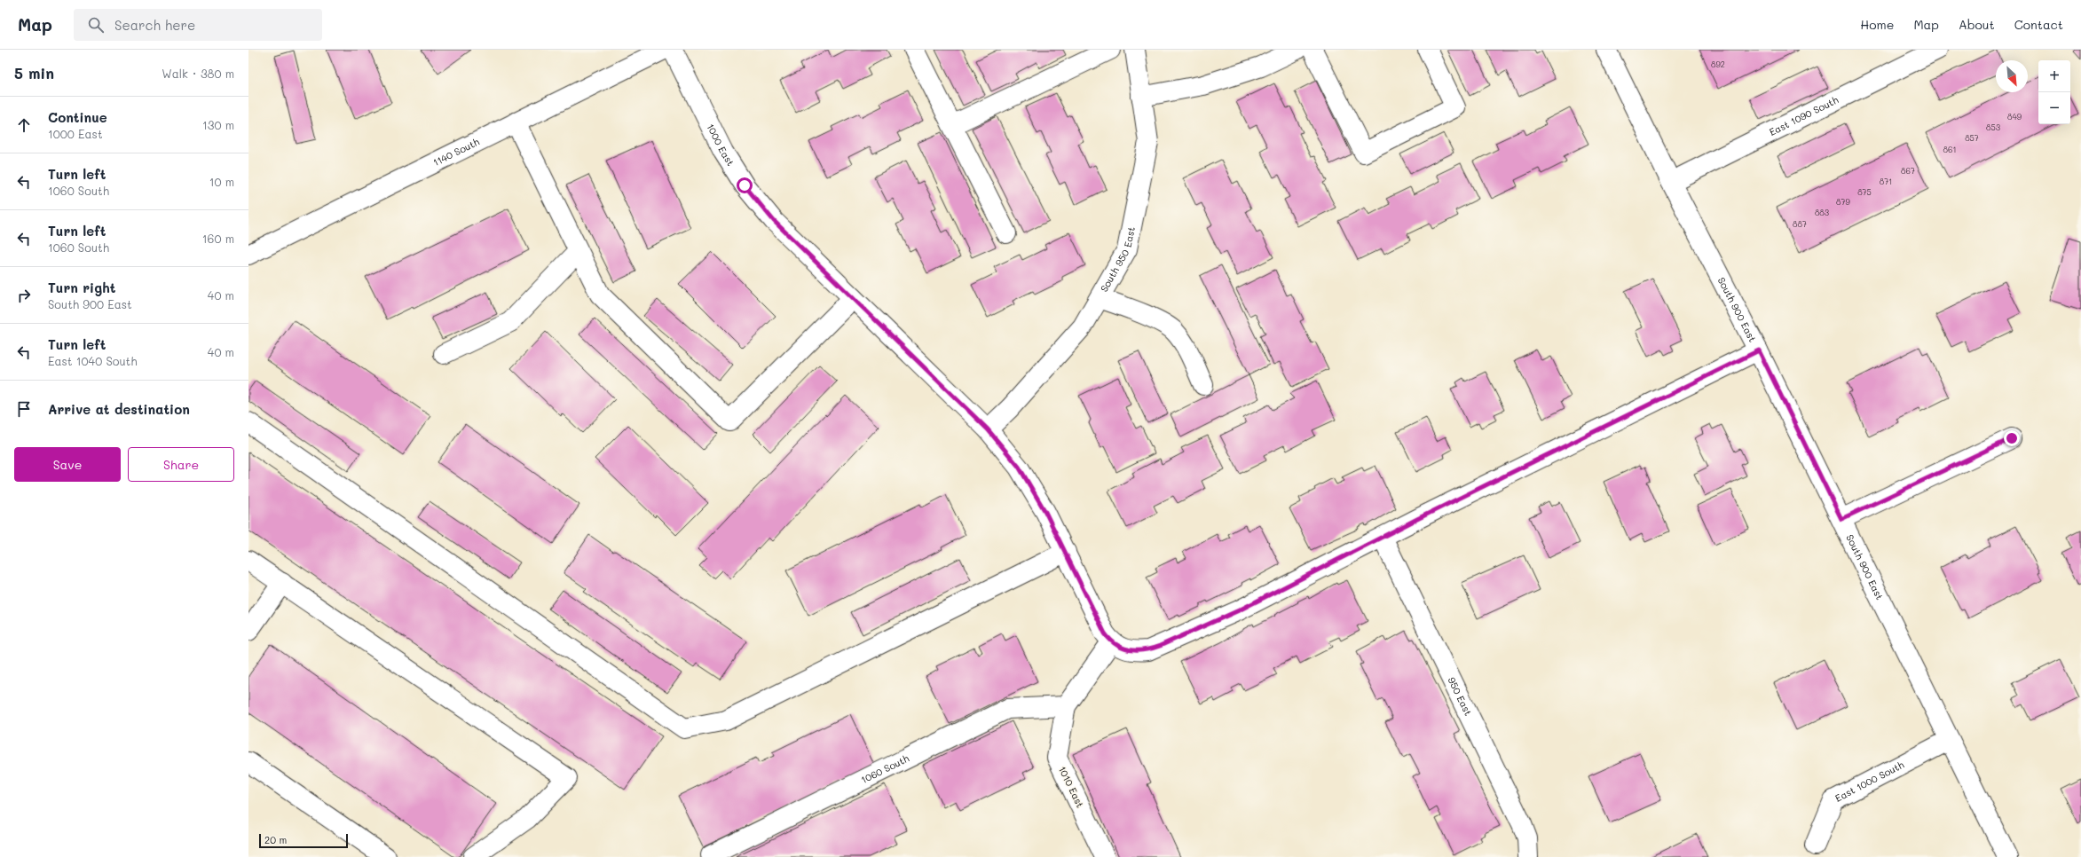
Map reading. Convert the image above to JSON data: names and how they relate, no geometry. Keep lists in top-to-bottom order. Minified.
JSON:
{"streets":{"street":["East 1090 South","1000 East","1140 South","South 950 East","South 900 East","950 East","1060 South","East 1000 South","1010 East"]},"crossings":[["East 1090 South","South 900 East"],["1000 East","South 950 East"],["1000 East","1010 East"],["South 900 East","East 1000 South"],["1060 South","1010 East"]],"house_numbers":["892","849","853","857","861","867","871","875","879","883","887"],"scale_bar":"20 m","north":"bottom right","page":{"header":"Map","search":"Search here","nav":["Home","Map","About","Contact"],"heading":["5 min","Walk · 380 m"],"map_buttons":["+","−"],"list":[["Continue","1000 East","130 m"],["Turn left","1060 South","10 m"],["Turn left","1060 South","160 m"],["Turn right","South 900 East","40 m"],["Turn left","East 1040 South","40 m"],"Arrive at destination"],"buttons":["Save","Share"],"scale":"20 m"}}
